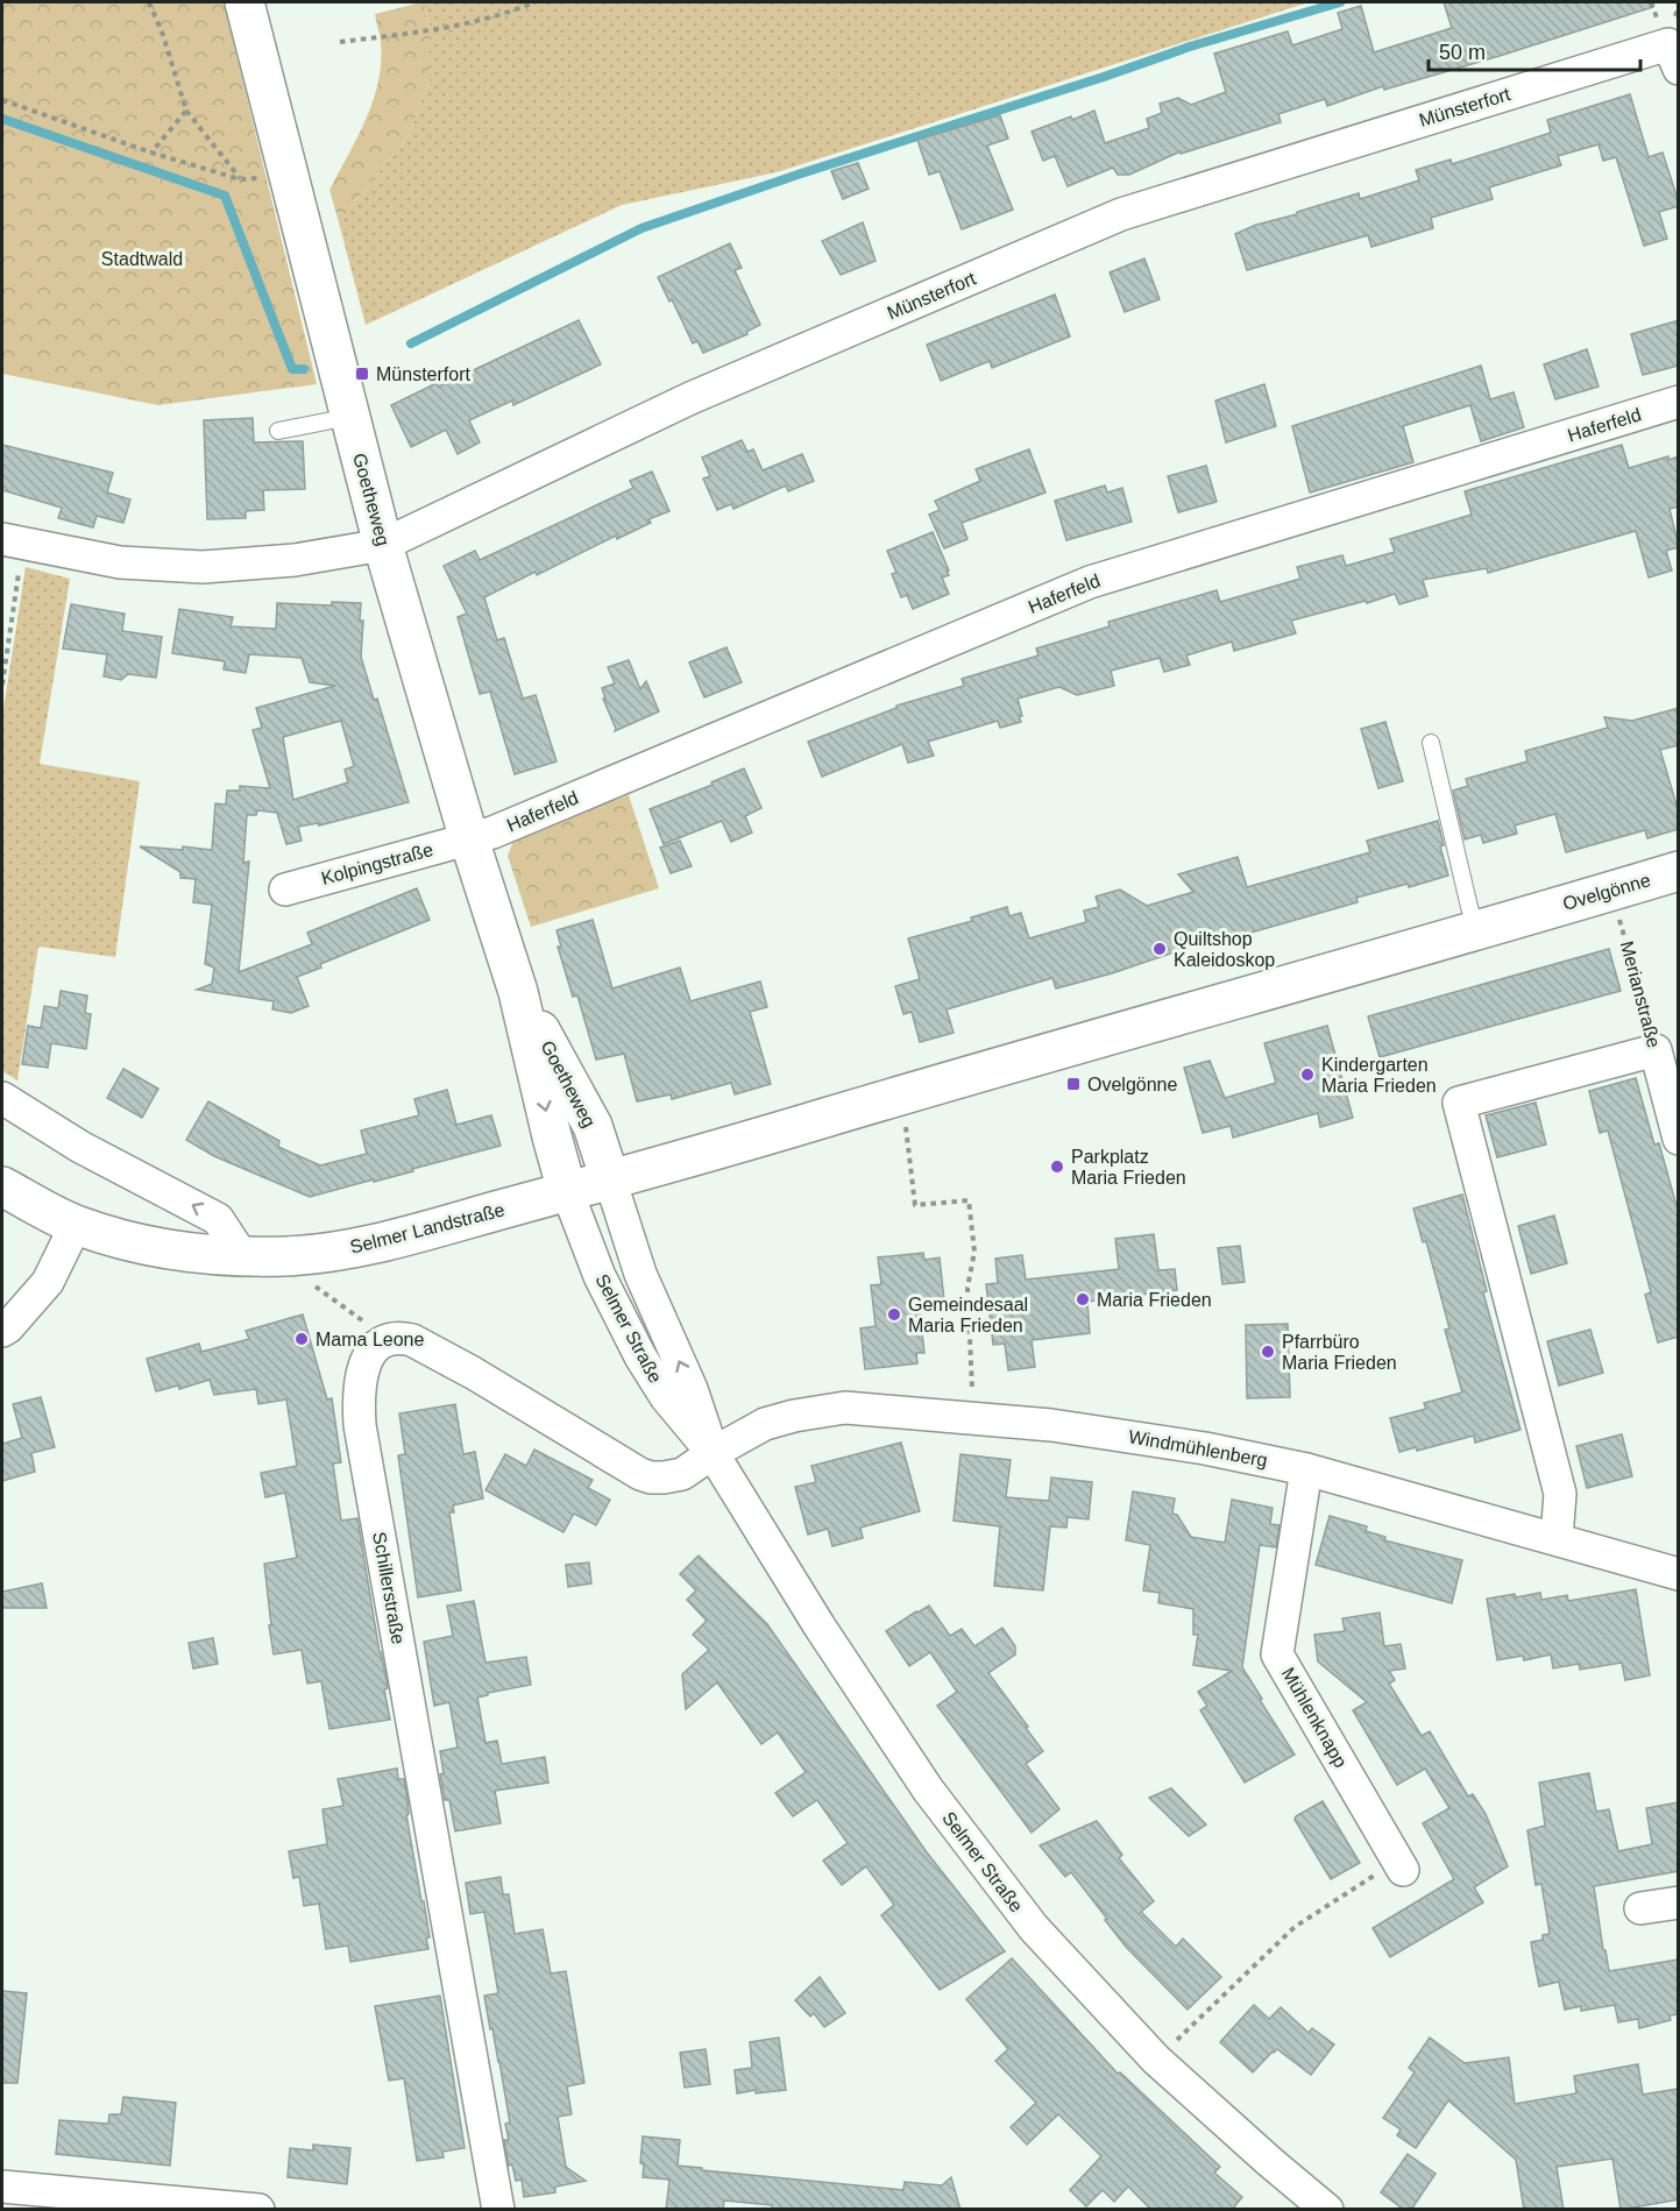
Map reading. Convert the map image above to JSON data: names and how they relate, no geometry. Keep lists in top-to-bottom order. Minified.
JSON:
{"streets":{"main road":["Goetheweg","Ovelgönne","Selmer Landstraße"],"street":["Münsterfort","Haferfeld","Kolpingstraße","Merianstraße","Selmer Straße","Windmühlenberg","Schillerstraße","Mühlenknapp"]},"crossings":[["Münsterfort","Goetheweg"],["Haferfeld","Goetheweg"],["Haferfeld","Kolpingstraße"],["Goetheweg","Kolpingstraße"],["Goetheweg","Ovelgönne"],["Goetheweg","Selmer Landstraße"],["Goetheweg","Selmer Straße"],["Ovelgönne","Merianstraße"],["Ovelgönne","Selmer Landstraße"],["Ovelgönne","Selmer Straße"],["Selmer Landstraße","Selmer Straße"],["Selmer Straße","Windmühlenberg"],["Windmühlenberg","Mühlenknapp"]],"parks":["Stadtwald"],"places":{"transit":["Münsterfort","Ovelgönne"],"other":["Quiltshop Kaleidoskop","Kindergarten Maria Frieden","Parkplatz Maria Frieden","Maria Frieden","Gemeindesaal Maria Frieden","Mama Leone","Pfarrbüro Maria Frieden"]},"scale_bar":"50 m"}
